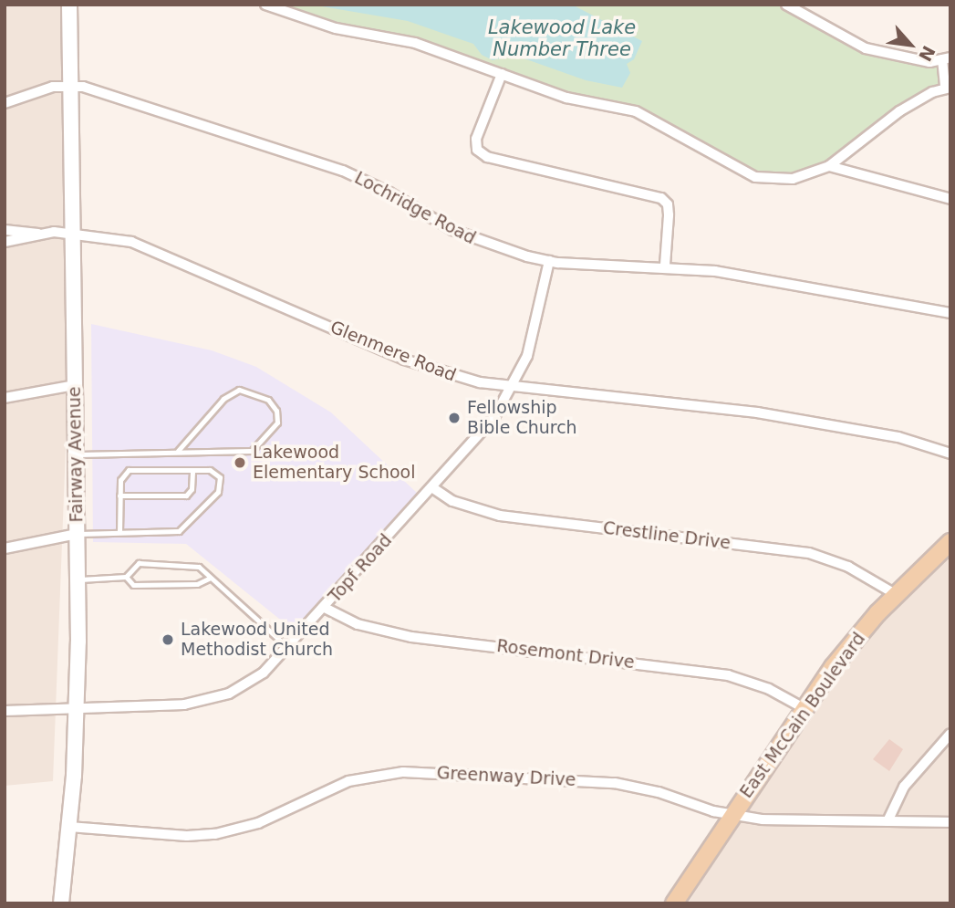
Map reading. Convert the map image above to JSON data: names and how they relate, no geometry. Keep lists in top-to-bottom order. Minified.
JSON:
{"streets":{"main road":["East McCain Boulevard"],"street":["Lochridge Road","Glenmere Road","Fairway Avenue","Crestline Drive","Topf Road","Rosemont Drive","Greenway Drive"]},"crossings":[["Lochridge Road","Fairway Avenue"],["Lochridge Road","Topf Road"],["Glenmere Road","Fairway Avenue"],["Glenmere Road","Topf Road"],["Fairway Avenue","Topf Road"],["Fairway Avenue","Greenway Drive"],["Crestline Drive","Topf Road"],["Crestline Drive","East McCain Boulevard"],["Topf Road","Rosemont Drive"],["Rosemont Drive","East McCain Boulevard"],["East McCain Boulevard","Greenway Drive"]],"water":["Lakewood Lake Number Three"],"places":["Fellowship Bible Church","Lakewood Elementary School","Lakewood United Methodist Church"],"north":"bottom right"}
